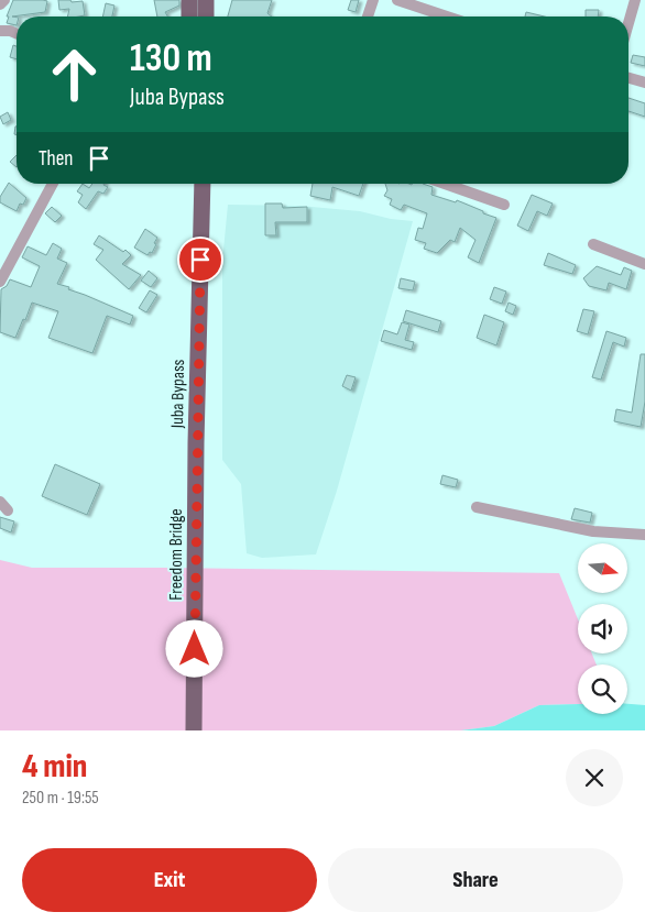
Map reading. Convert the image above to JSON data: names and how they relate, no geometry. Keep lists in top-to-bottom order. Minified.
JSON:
{"streets":{"main road":["Juba Bypass","Freedom Bridge"]},"crossings":[["Juba Bypass","Freedom Bridge"]],"north":"right","page":{"turn":["130 m","Juba Bypass"],"then":"Then","heading":["4 min","250 m · 19:55"],"buttons":["Exit","Share"]}}
